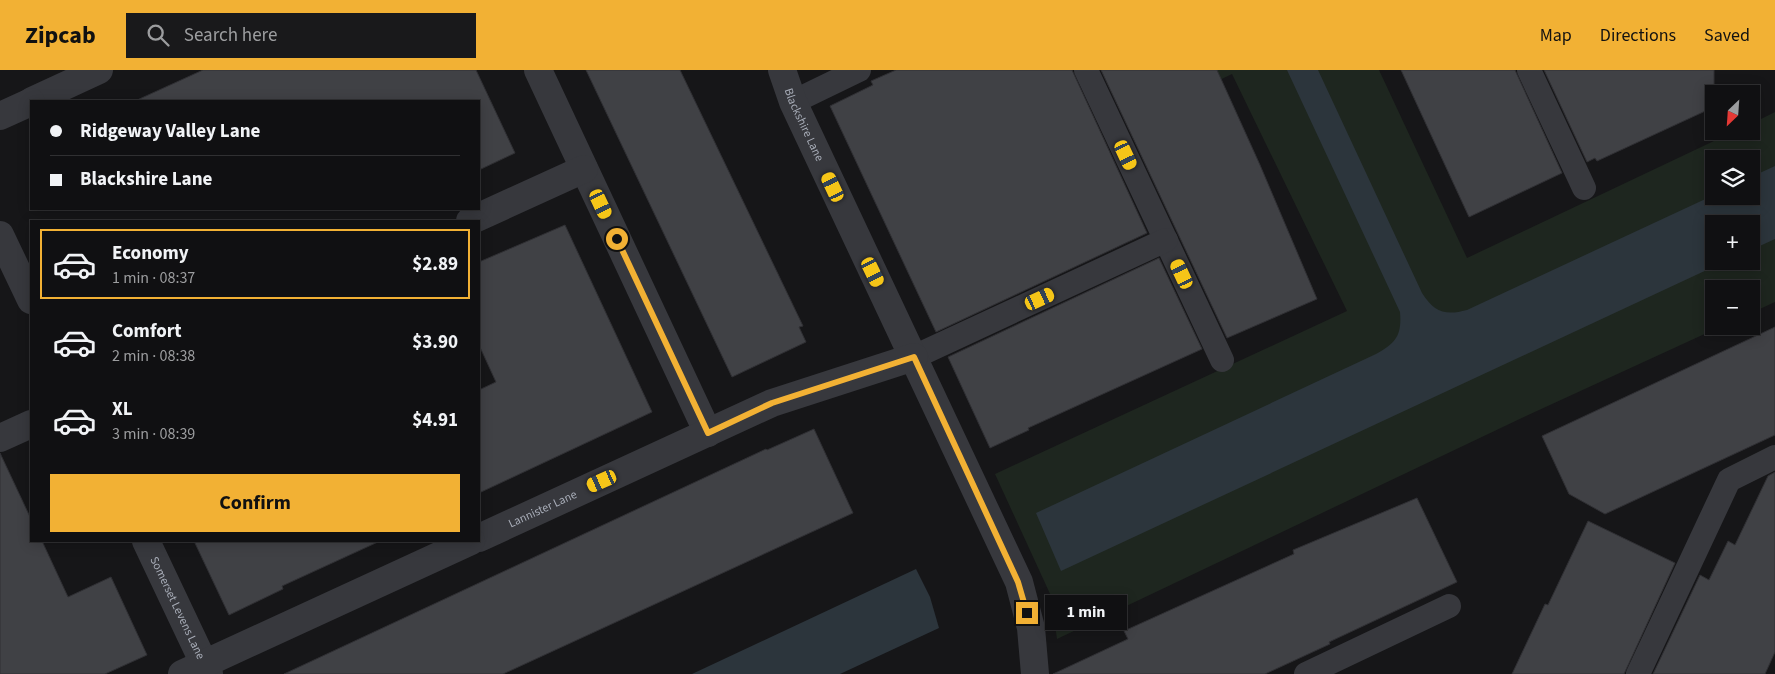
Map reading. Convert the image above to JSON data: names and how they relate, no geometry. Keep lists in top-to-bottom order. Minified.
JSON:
{"streets":{"street":["Blackshire Lane","Lannister Lane","Somerset Levens Lane"]},"crossings":[["Blackshire Lane","Lannister Lane"]],"north":"bottom left","page":{"header":"Zipcab","search":"Search here","nav":["Map","Directions","Saved"],"map_buttons":["+","−"],"banner":["Ridgeway Valley Lane","Blackshire Lane"],"list":[{"name":"Economy","note":"1 min · 08:37","value":"$2.89"},{"name":"Comfort","note":"2 min · 08:38","value":"$3.90"},{"name":"XL","note":"3 min · 08:39","value":"$4.91"}],"buttons":"Confirm","bubble":"1 min"}}
